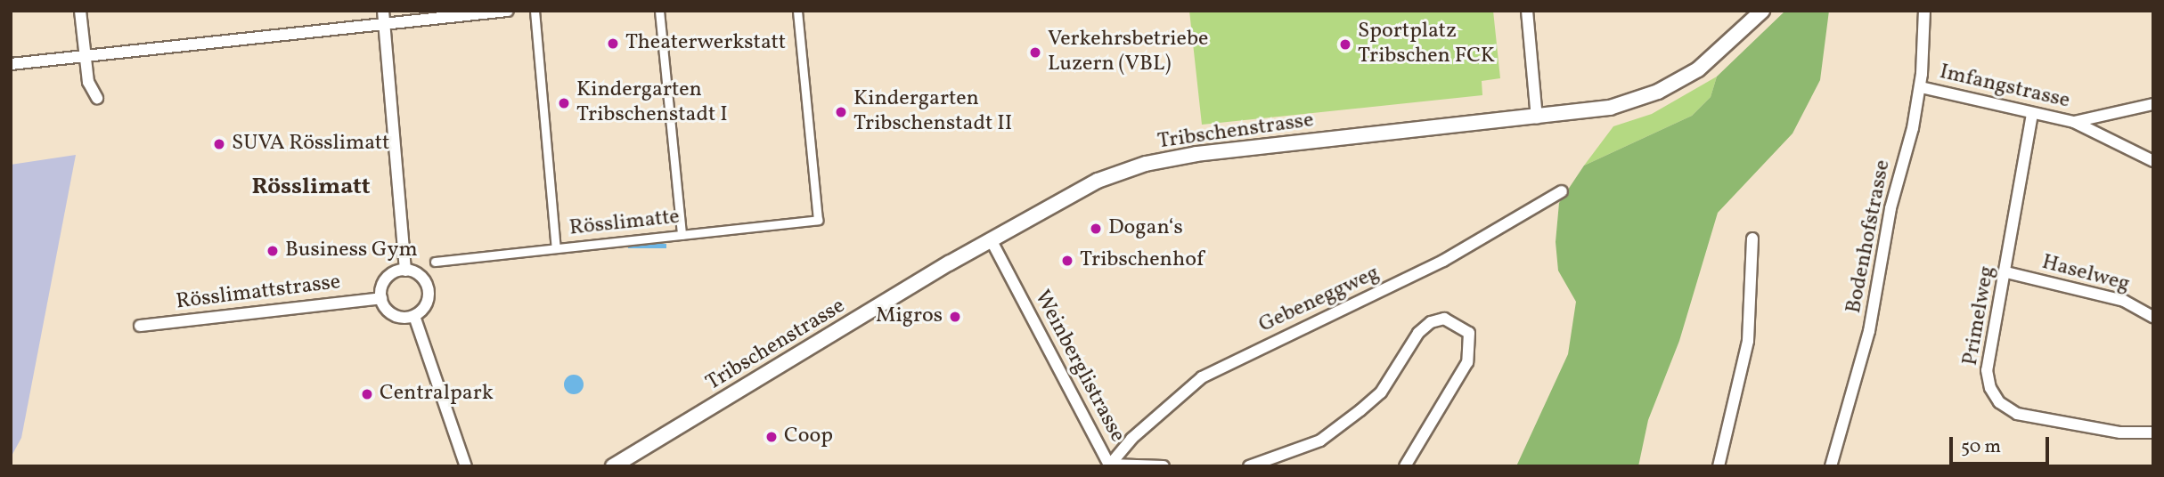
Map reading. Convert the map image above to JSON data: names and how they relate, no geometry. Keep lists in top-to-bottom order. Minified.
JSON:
{"streets":{"street":["Imfangstrasse","Tribschenstrasse","Rösslimatte","Bodenhofstrasse","Haselweg","Rösslimattstrasse","Gebeneggweg","Primelweg","Weinberglistrasse"]},"crossings":[["Imfangstrasse","Bodenhofstrasse"],["Imfangstrasse","Primelweg"],["Tribschenstrasse","Weinberglistrasse"],["Haselweg","Primelweg"],["Gebeneggweg","Weinberglistrasse"]],"districts":["Rösslimatt"],"places":["Theaterwerkstatt","Sportplatz Tribschen FCK","Verkehrsbetriebe Luzern (VBL)","Kindergarten Tribschenstadt I","Kindergarten Tribschenstadt II","SUVA Rösslimatt","Dogan‘s","Business Gym","Tribschenhof","Migros","Centralpark","Coop"],"scale_bar":"50 m"}
